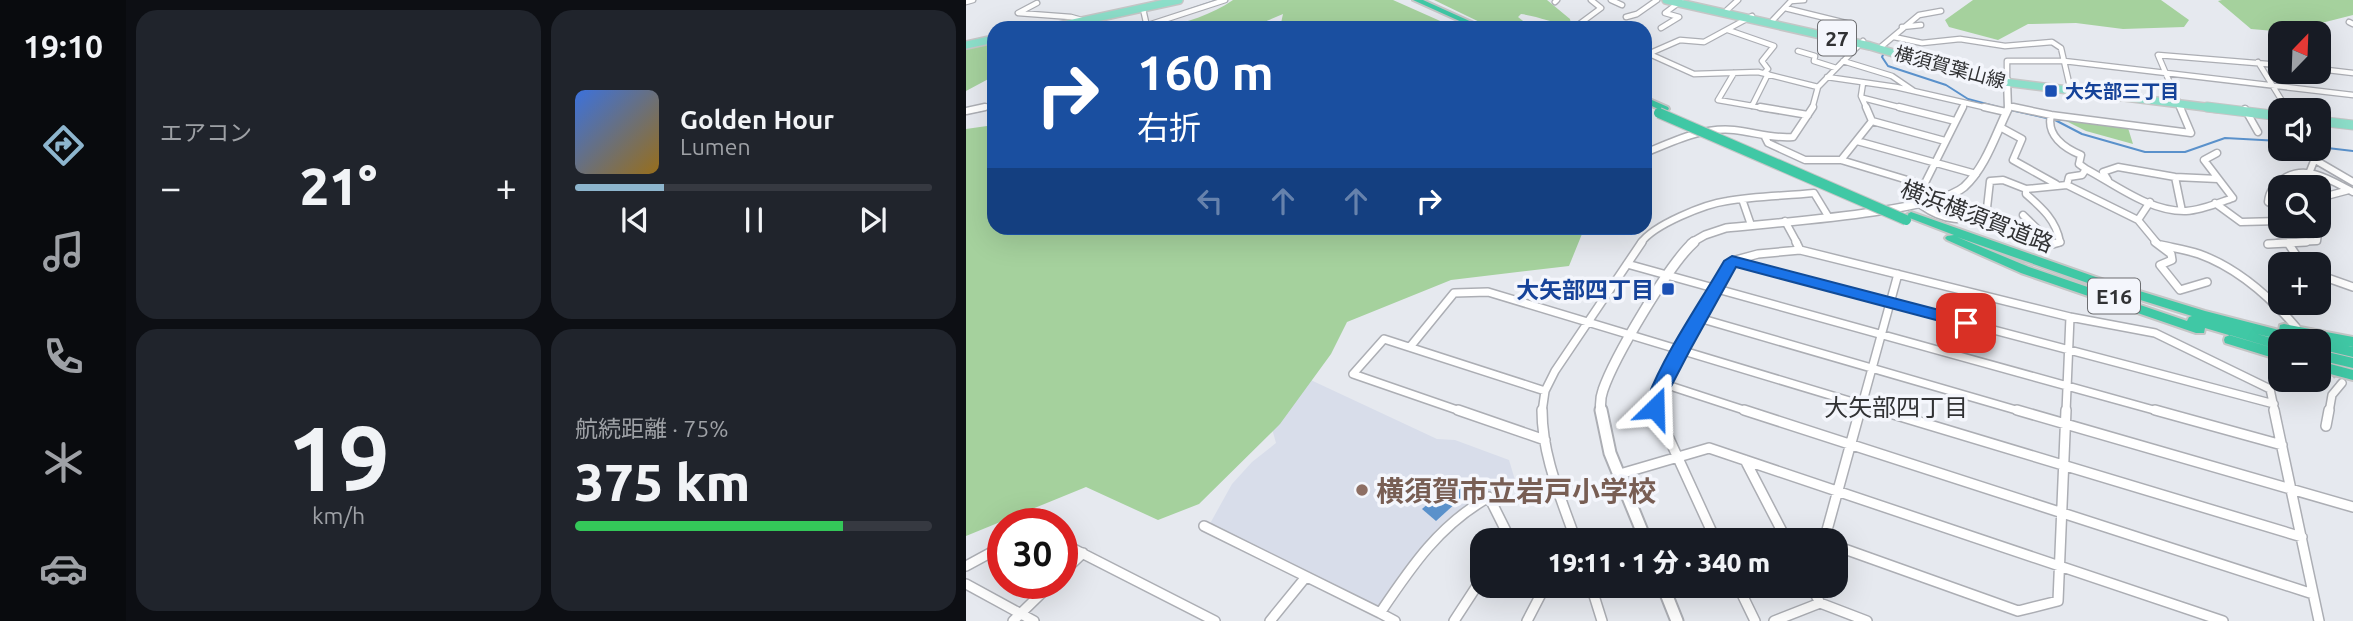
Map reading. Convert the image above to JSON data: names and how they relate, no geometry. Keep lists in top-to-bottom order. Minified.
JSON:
{"streets":{"highway":["横浜横須賀道路","E16"],"main road":["27","横須賀葉山線"]},"districts":["大矢部四丁目"],"places":{"transit":["大矢部三丁目","大矢部四丁目"],"other":["横須賀市立岩戸小学校"]},"north":"top right","page":{"tabs":"19:10","tile":["エアコン",["19","km/h"],["航続距離 · 75%","375 km"]],"map_buttons":["+","−"],"turn":["160 m","右折"],"song":["Golden Hour","Lumen"],"heat":["−","21°","+"],"limit":"30","trip":"19:11 · 1 分 · 340 m"}}
